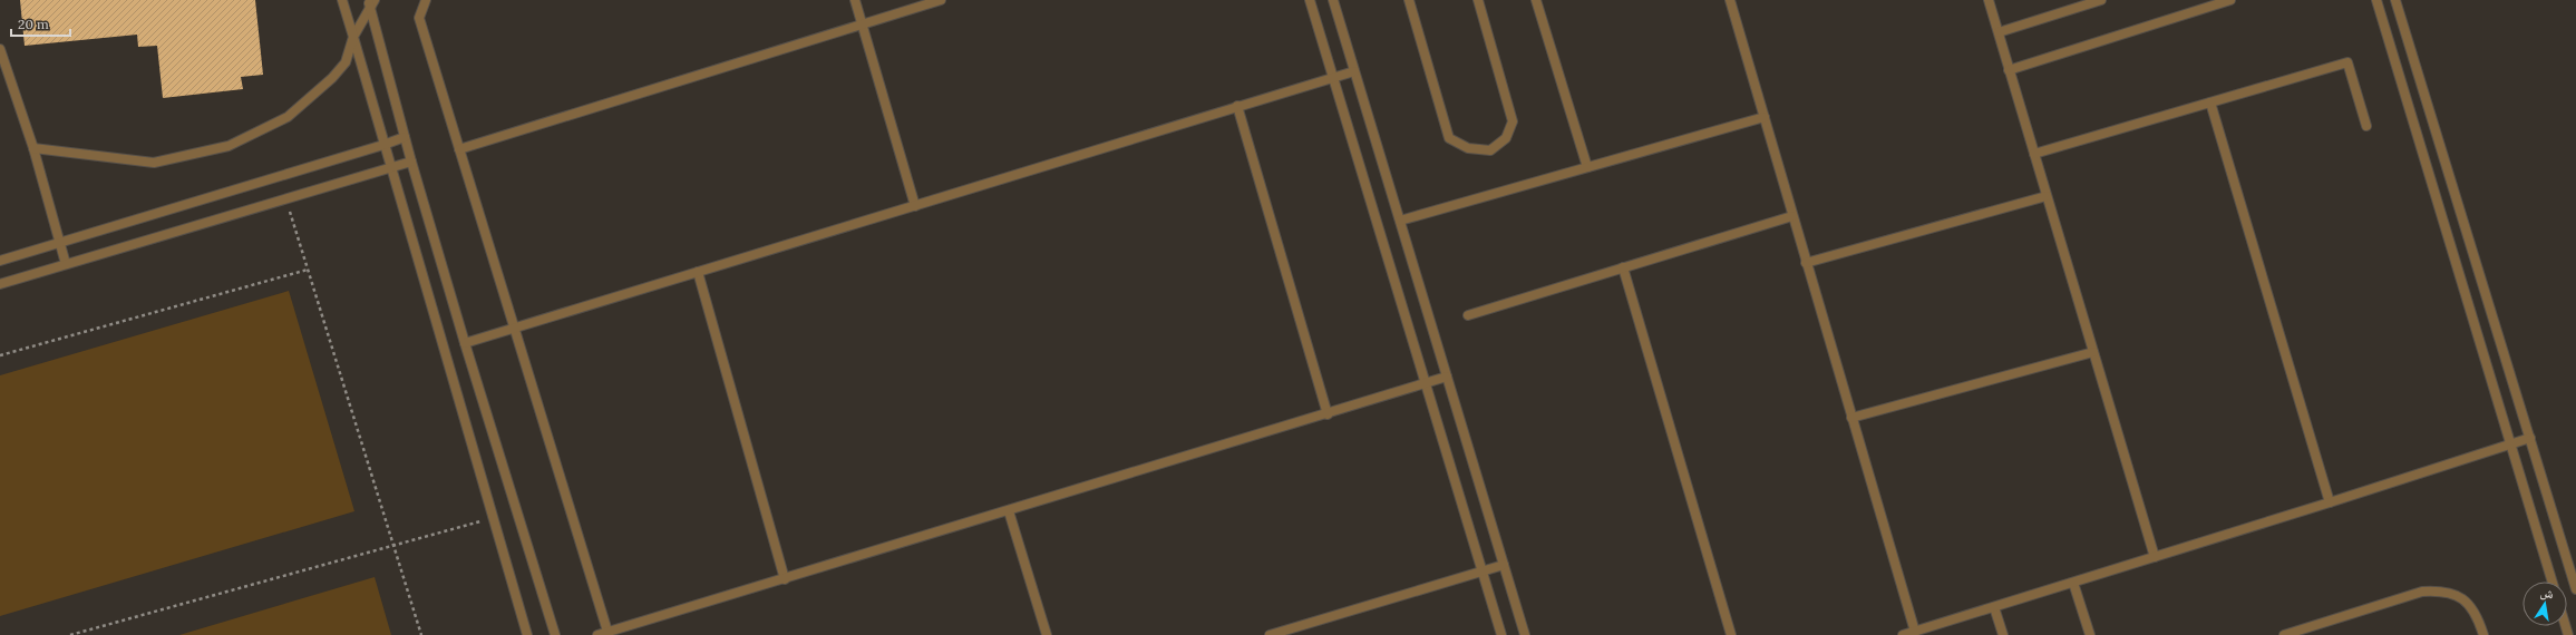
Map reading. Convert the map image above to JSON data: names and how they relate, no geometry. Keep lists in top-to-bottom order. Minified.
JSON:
{"scale_bar":"20 m","north":"top"}
